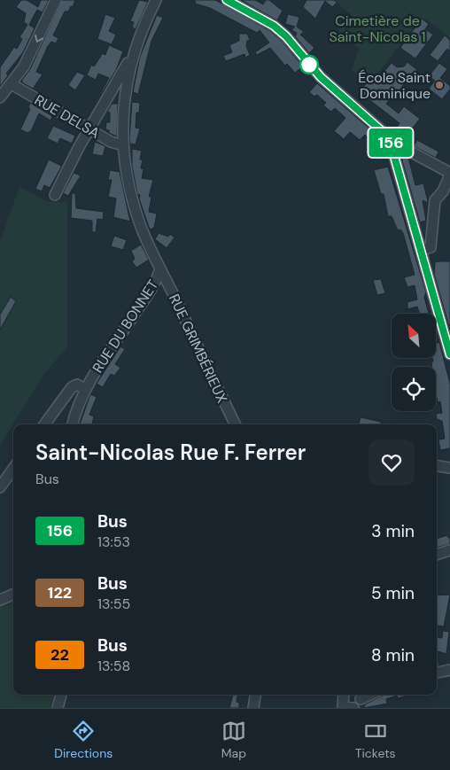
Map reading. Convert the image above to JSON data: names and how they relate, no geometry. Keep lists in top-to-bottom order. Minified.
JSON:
{"streets":{"street":["RUE DELSA","RUE DU BONNET","RUE GRIMBÉRIEUX"]},"crossings":[["RUE DELSA","RUE DU BONNET"],["RUE DU BONNET","RUE GRIMBÉRIEUX"]],"parks":["Cimetière de Saint-Nicolas 1"],"places":["École Saint Dominique"],"lines":["bus line 156"],"north":"top left","page":{"on_map":"156","heading":["Saint-Nicolas Rue F. Ferrer","Bus"],"list":[{"mark":"156","name":"Bus","note":"13:53","value":"3 min"},{"mark":"122","name":"Bus","note":"13:55","value":"5 min"},{"mark":"22","name":"Bus","note":"13:58","value":"8 min"}],"tabs":["Directions","Map","Tickets"]}}
